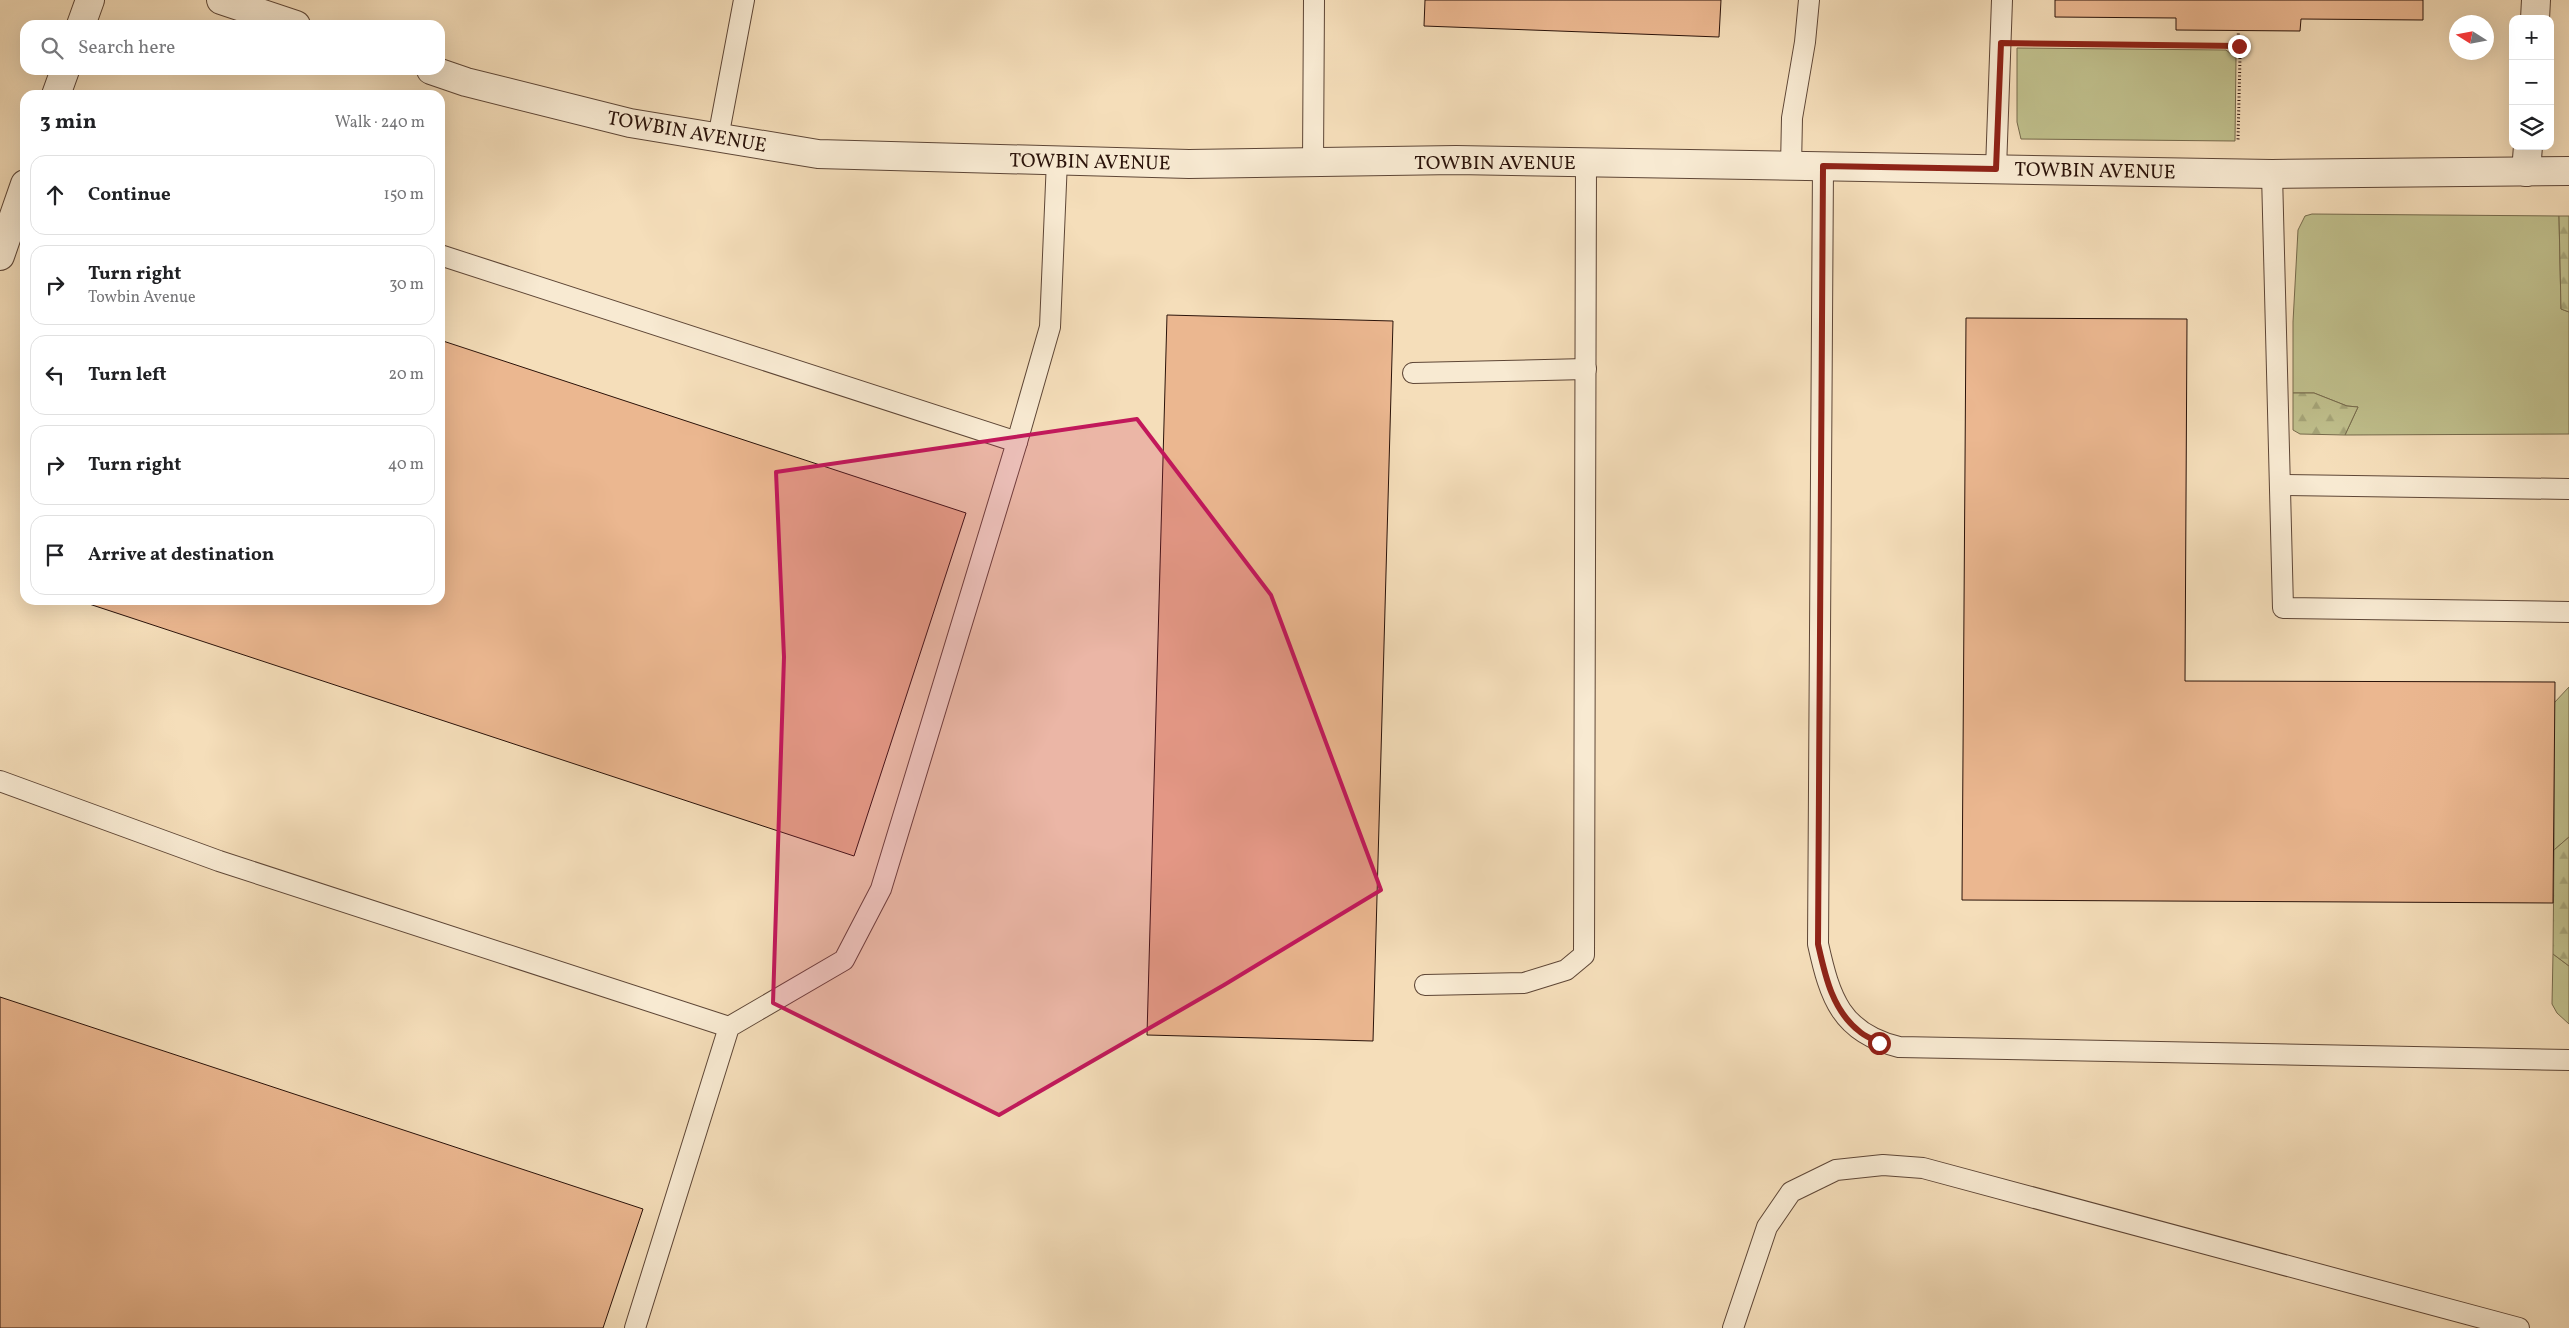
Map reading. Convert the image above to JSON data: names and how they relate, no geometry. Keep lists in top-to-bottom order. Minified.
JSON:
{"streets":{"street":["TOWBIN AVENUE"]},"north":"left","page":{"map_buttons":["+","−"],"search":"Search here","heading":["3 min","Walk · 240 m"],"list":[["Continue","150 m"],["Turn right","Towbin Avenue","30 m"],["Turn left","20 m"],["Turn right","40 m"],"Arrive at destination"]}}
